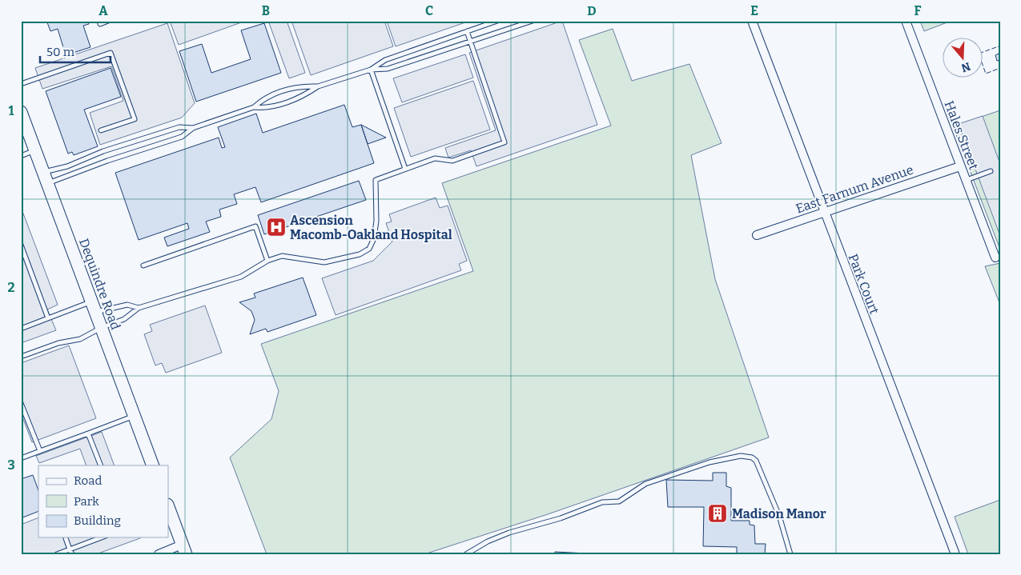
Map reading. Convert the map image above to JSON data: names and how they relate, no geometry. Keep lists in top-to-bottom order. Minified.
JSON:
{"streets":{"main road":["Dequindre Road"],"street":["Hales Street","East Farnum Avenue","Park Court"]},"crossings":[["Hales Street","East Farnum Avenue"],["East Farnum Avenue","Park Court"]],"places":{"hospital":["Ascension Macomb-Oakland Hospital"],"building":["Madison Manor"]},"legend":["Road","Park","Building"],"scale_bar":"50 m","north":"bottom","grid":{"columns":["A","B","C","D","E","F"],"rows":["1","2","3"]}}
